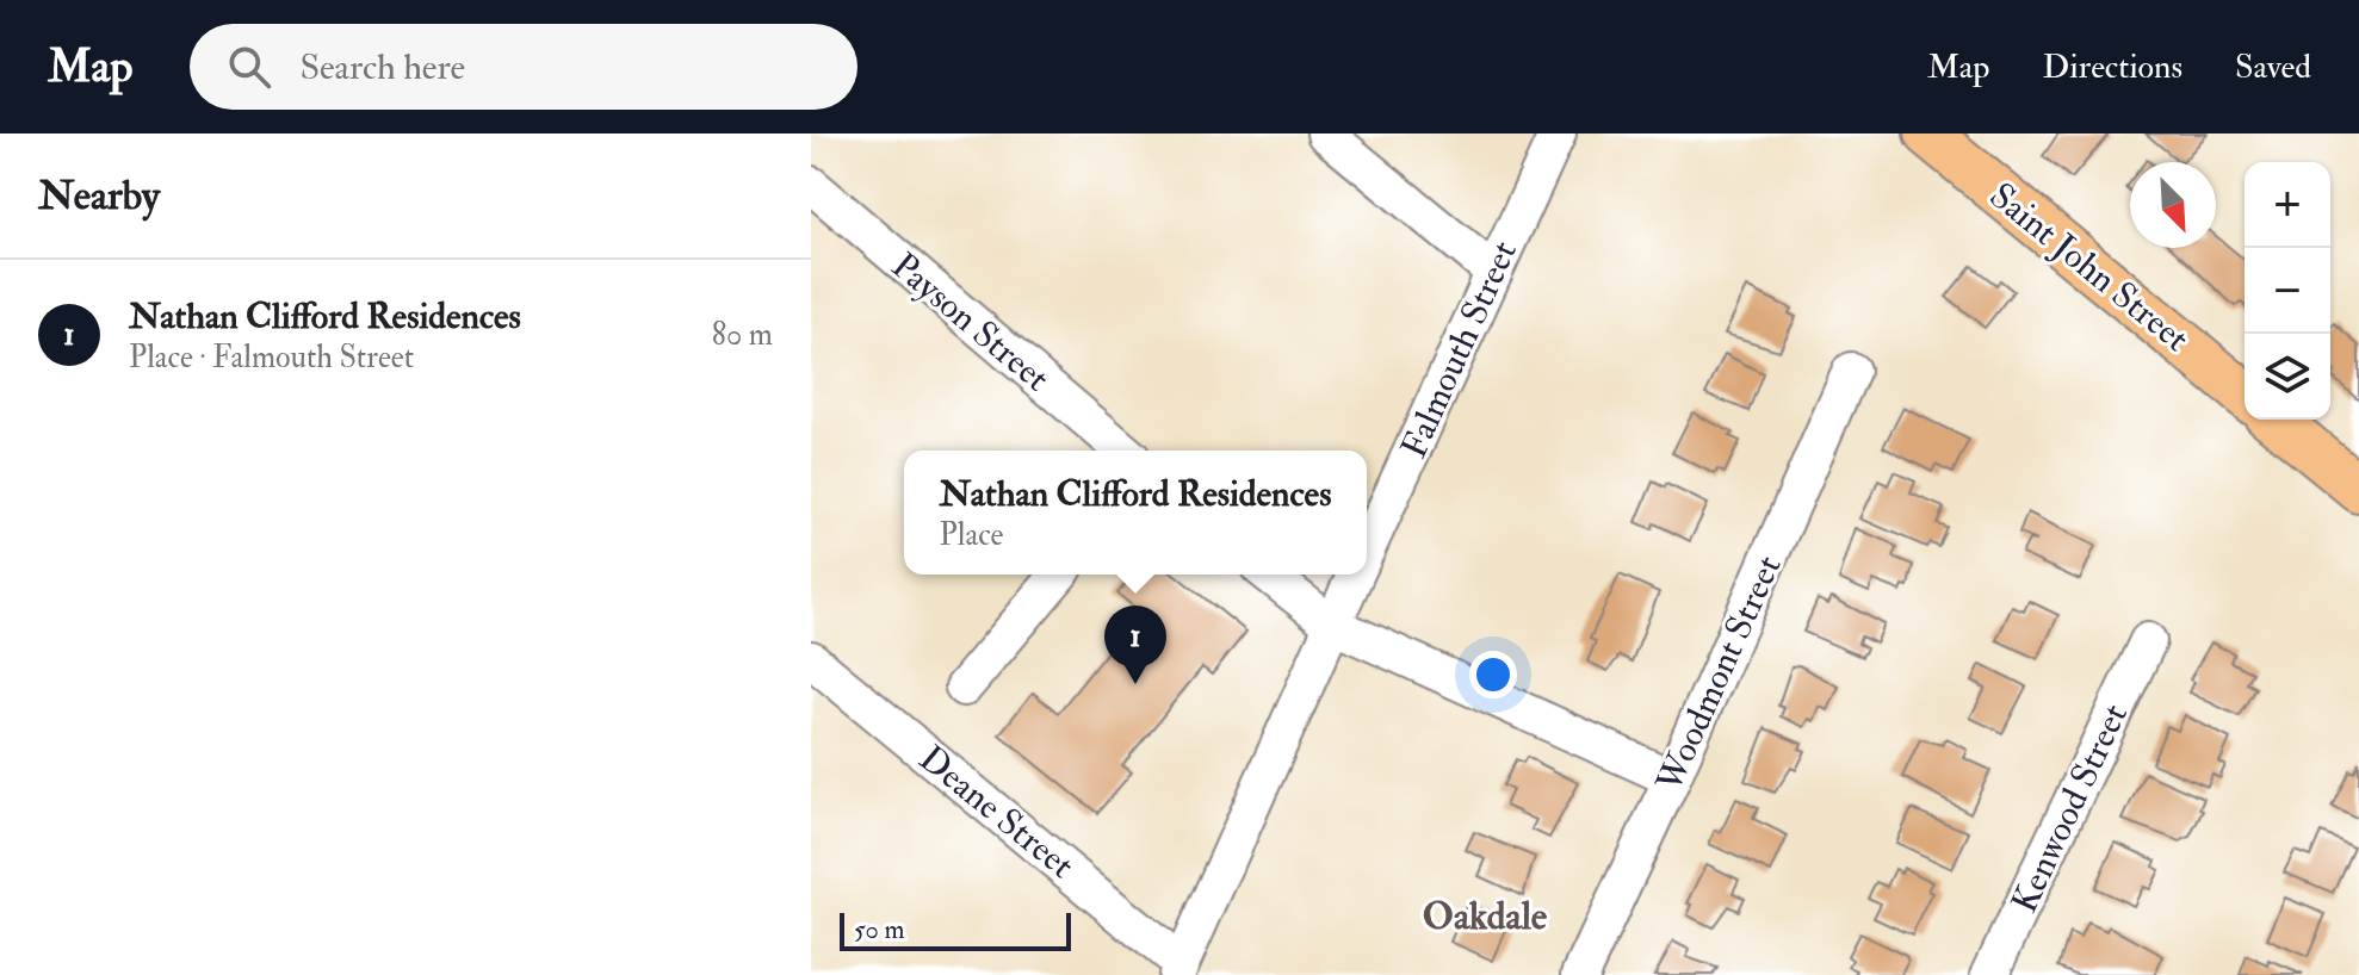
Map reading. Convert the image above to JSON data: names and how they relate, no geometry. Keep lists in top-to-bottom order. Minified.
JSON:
{"streets":{"main road":["Saint John Street"],"street":["Payson Street","Falmouth Street","Woodmont Street","Kenwood Street","Deane Street"]},"crossings":[["Falmouth Street","Deane Street"]],"districts":["Oakdale"],"scale_bar":"50 m","north":"bottom right","page":{"header":"Map","search":"Search here","nav":["Map","Directions","Saved"],"heading":"Nearby","map_buttons":["+","−"],"list":[{"mark":"1","name":"Nathan Clifford Residences","note":"Place · Falmouth Street","value":"80 m"}],"popup":["Nathan Clifford Residences","Place"],"pins":"1","scale":"50 m"}}
